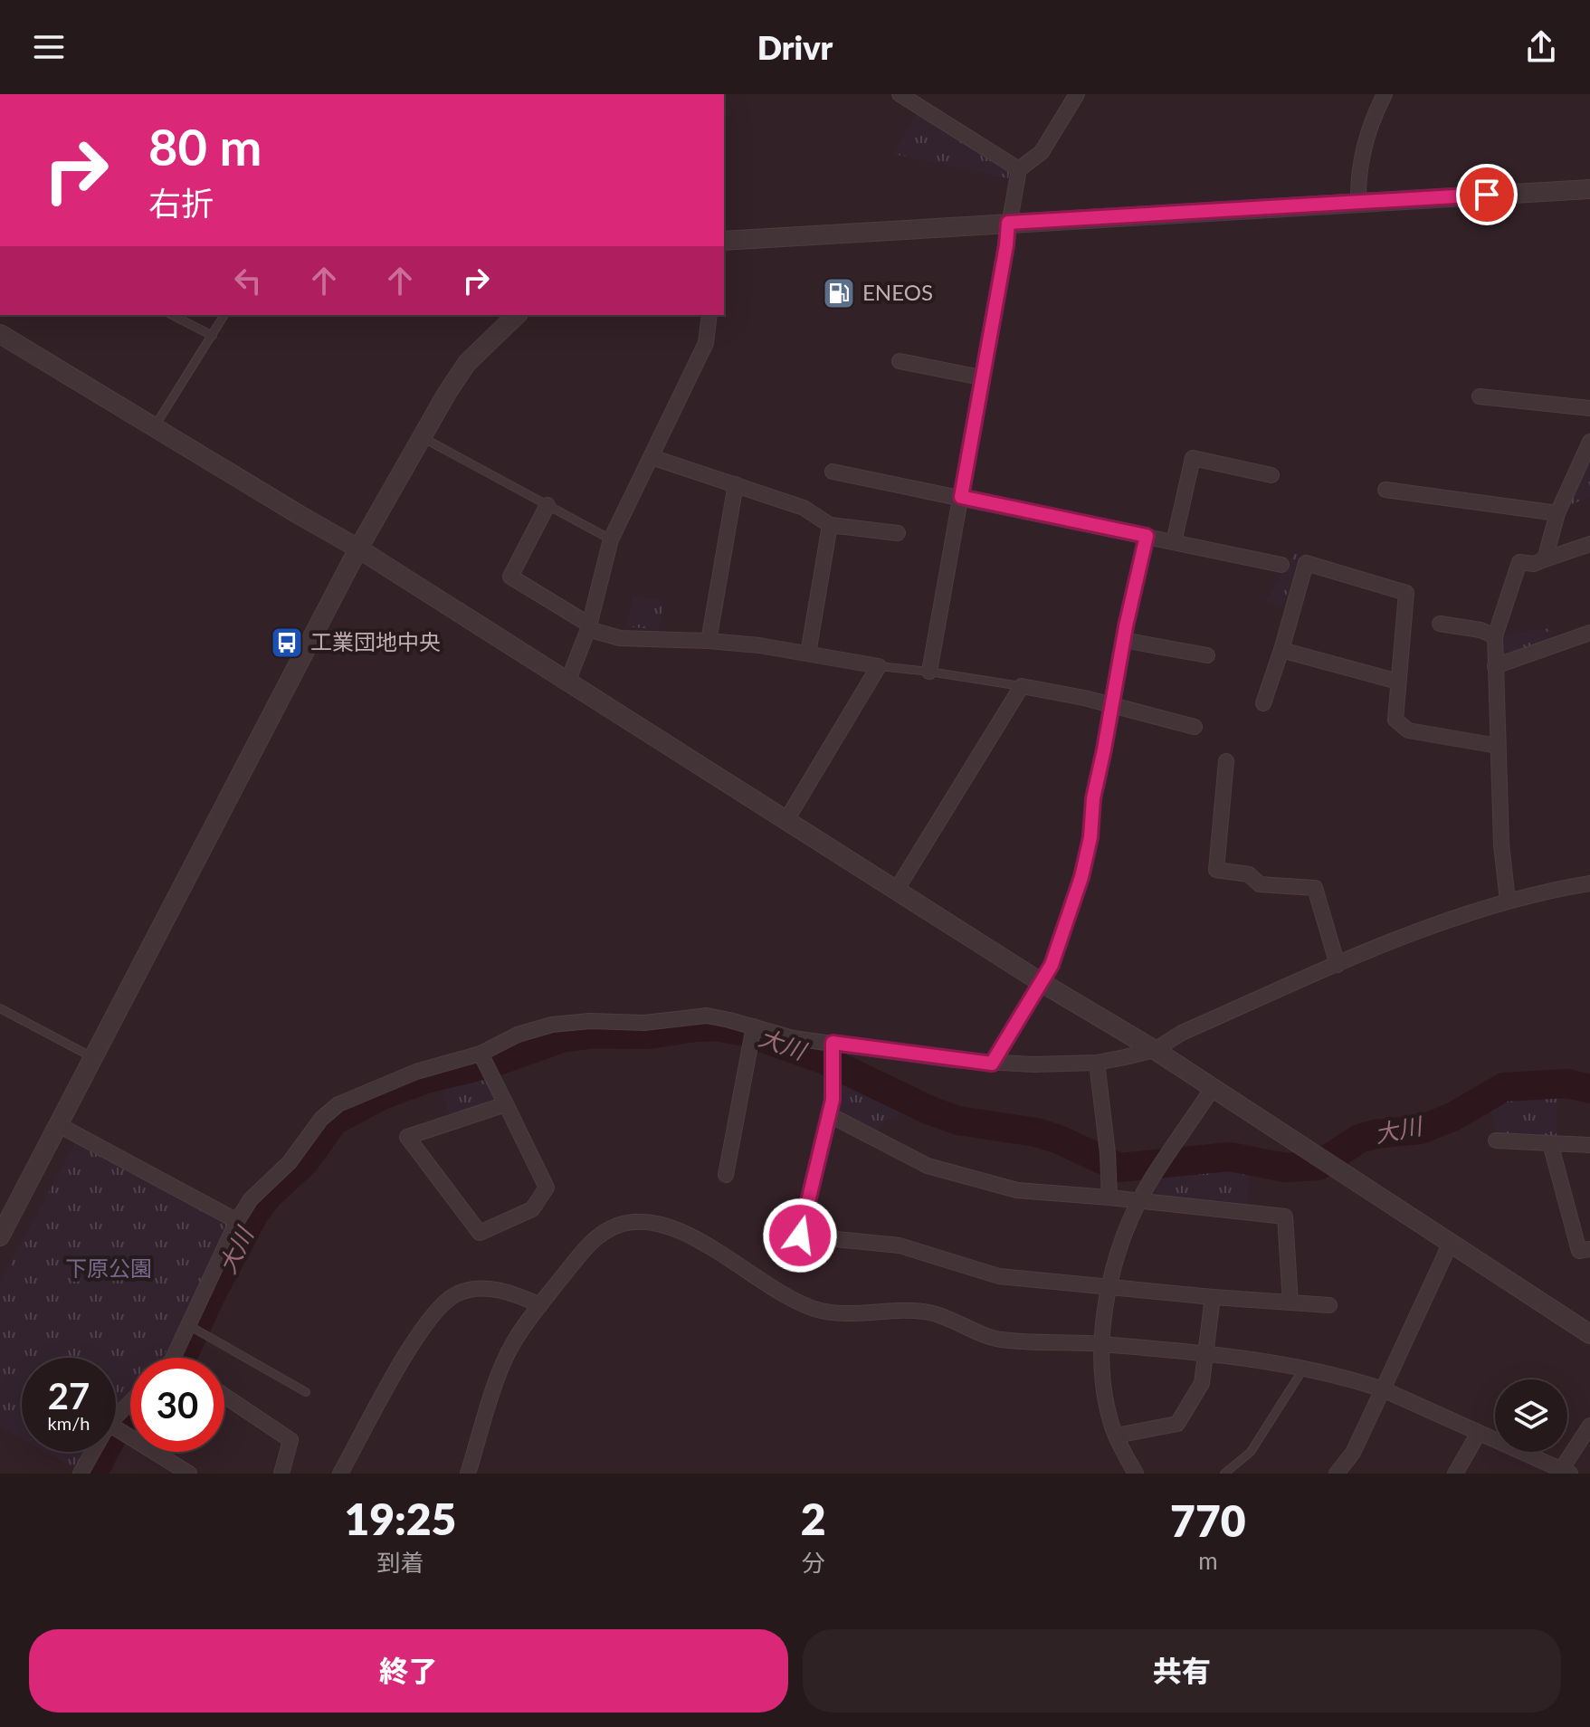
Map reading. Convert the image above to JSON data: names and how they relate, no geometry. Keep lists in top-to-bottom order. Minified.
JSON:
{"water":["大川"],"parks":["下原公園"],"places":{"fuel station":["ENEOS"],"bus stop":["工業団地中央"]},"page":{"header":"Drivr","turn":["80 m","右折"],"speed":"27 km/h","limit":"30","eta":["19:25","到着","2","分","770","m"],"buttons":["終了","共有"]}}
